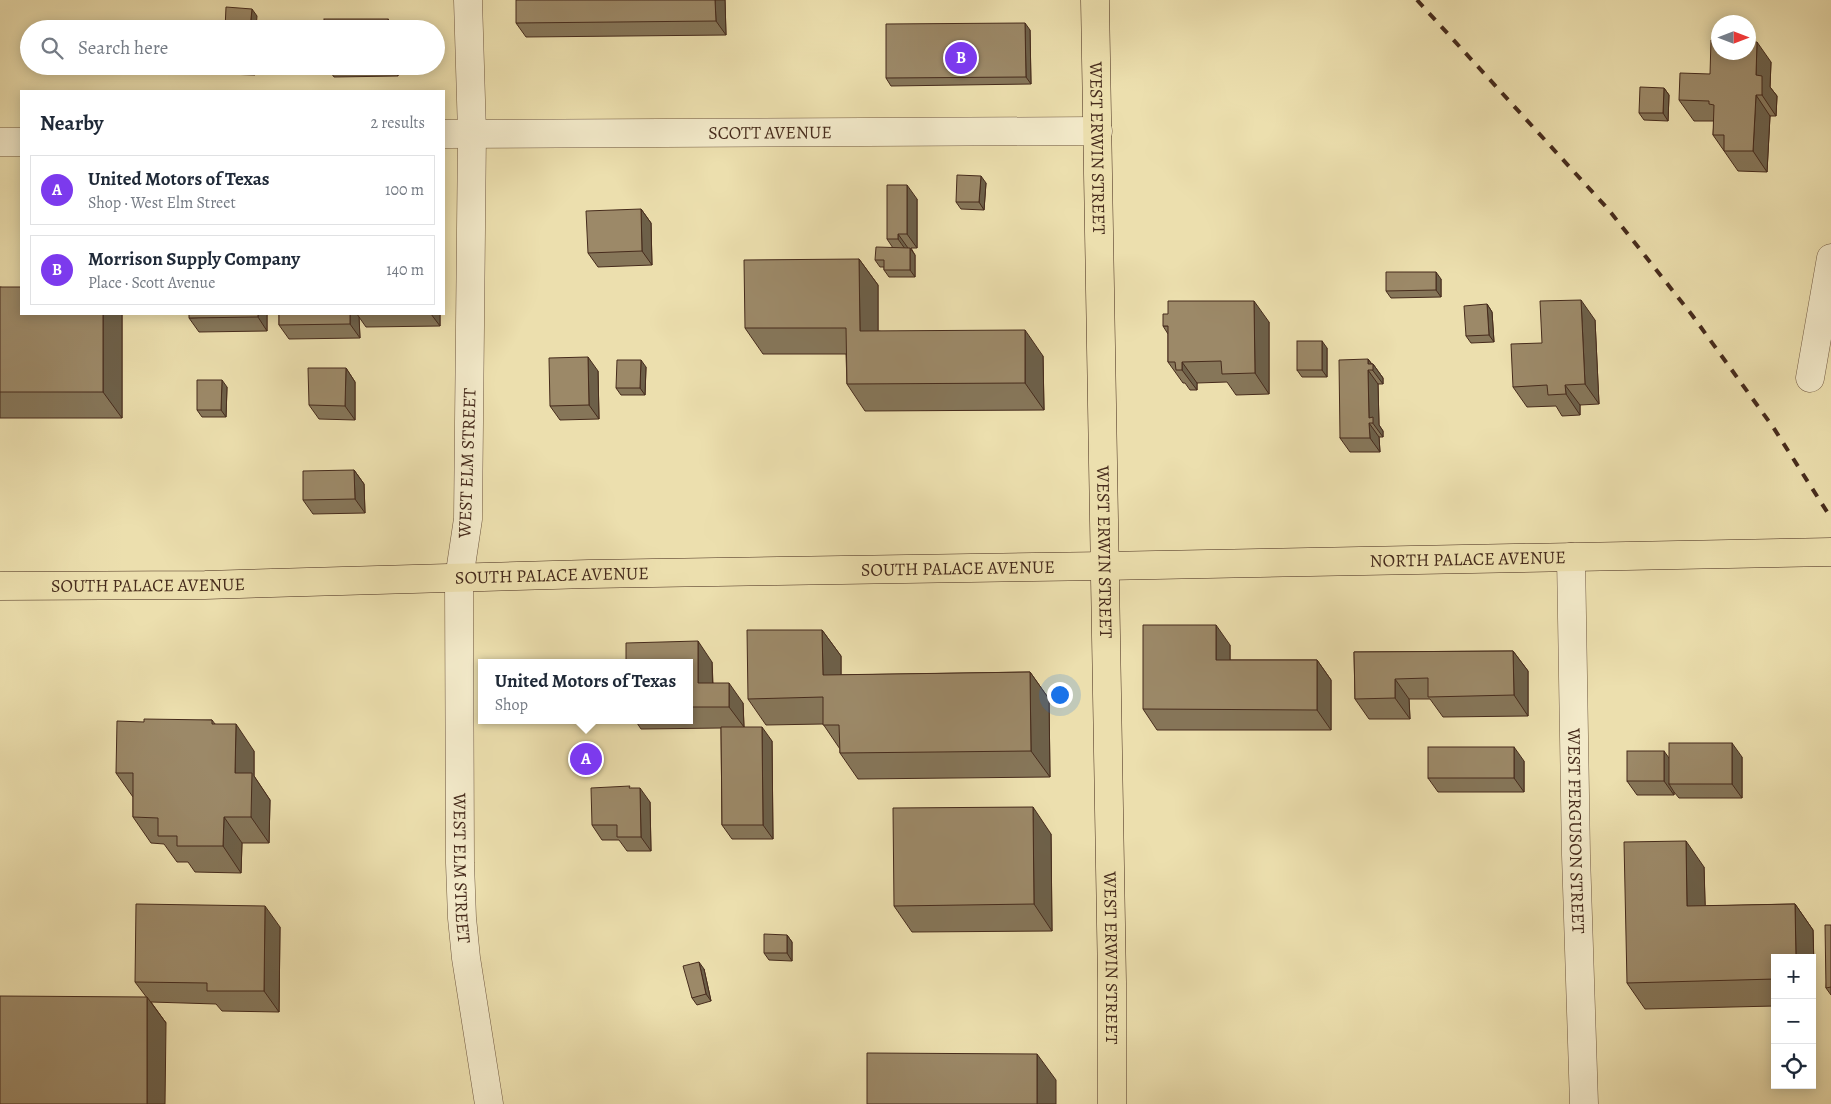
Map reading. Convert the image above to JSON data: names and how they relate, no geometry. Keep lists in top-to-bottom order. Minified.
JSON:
{"streets":{"main road":["WEST ERWIN STREET","NORTH PALACE AVENUE","SOUTH PALACE AVENUE"],"street":["SCOTT AVENUE","WEST ELM STREET","WEST FERGUSON STREET"]},"crossings":[["SCOTT AVENUE","WEST ERWIN STREET"],["SCOTT AVENUE","WEST ELM STREET"],["WEST ERWIN STREET","NORTH PALACE AVENUE"],["WEST ERWIN STREET","SOUTH PALACE AVENUE"],["WEST ELM STREET","SOUTH PALACE AVENUE"],["NORTH PALACE AVENUE","SOUTH PALACE AVENUE"],["NORTH PALACE AVENUE","WEST FERGUSON STREET"]],"north":"right","page":{"search":"Search here","pins":["B","A"],"heading":["Nearby","2 results"],"list":[{"mark":"A","name":"United Motors of Texas","note":"Shop · West Elm Street","value":"100 m"},{"mark":"B","name":"Morrison Supply Company","note":"Place · Scott Avenue","value":"140 m"}],"popup":["United Motors of Texas","Shop"],"map_buttons":["+","−"]}}
